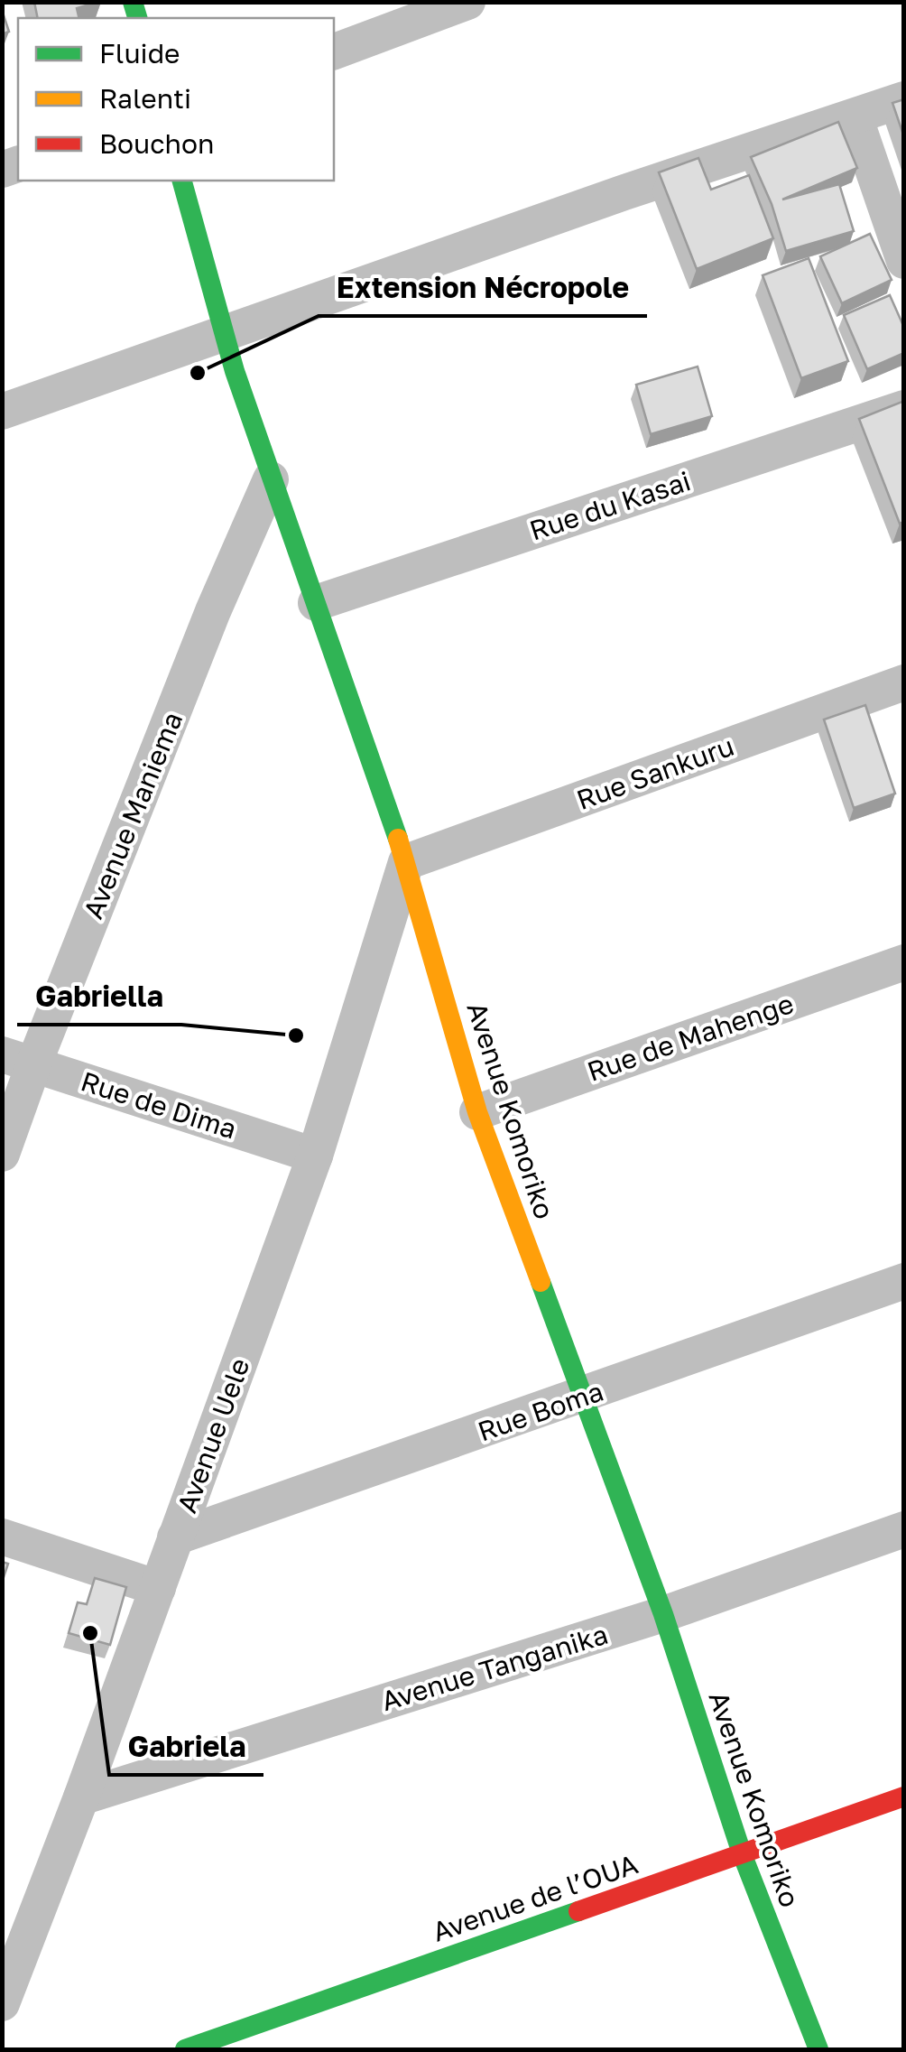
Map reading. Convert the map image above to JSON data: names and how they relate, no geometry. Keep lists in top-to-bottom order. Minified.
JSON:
{"streets":{"street":["Rue du Kasai","Rue Sankuru","Avenue Maniema","Rue de Mahenge","Rue de Dima","Avenue Komoriko","Rue Boma","Avenue Uele","Avenue Tanganika","Avenue de l’OUA"]},"crossings":[["Rue du Kasai","Avenue Komoriko"],["Rue Sankuru","Avenue Komoriko"],["Rue Sankuru","Avenue Uele"],["Avenue Maniema","Rue de Dima"],["Avenue Maniema","Avenue Komoriko"],["Rue de Mahenge","Avenue Komoriko"],["Rue de Dima","Avenue Uele"],["Avenue Komoriko","Rue Boma"],["Avenue Komoriko","Avenue Uele"],["Avenue Komoriko","Avenue Tanganika"],["Avenue Komoriko","Avenue de l’OUA"],["Rue Boma","Avenue Uele"],["Avenue Uele","Avenue Tanganika"]],"places":["Extension Nécropole","Gabriella","Gabriela"],"legend":["Fluide","Ralenti","Bouchon"]}
